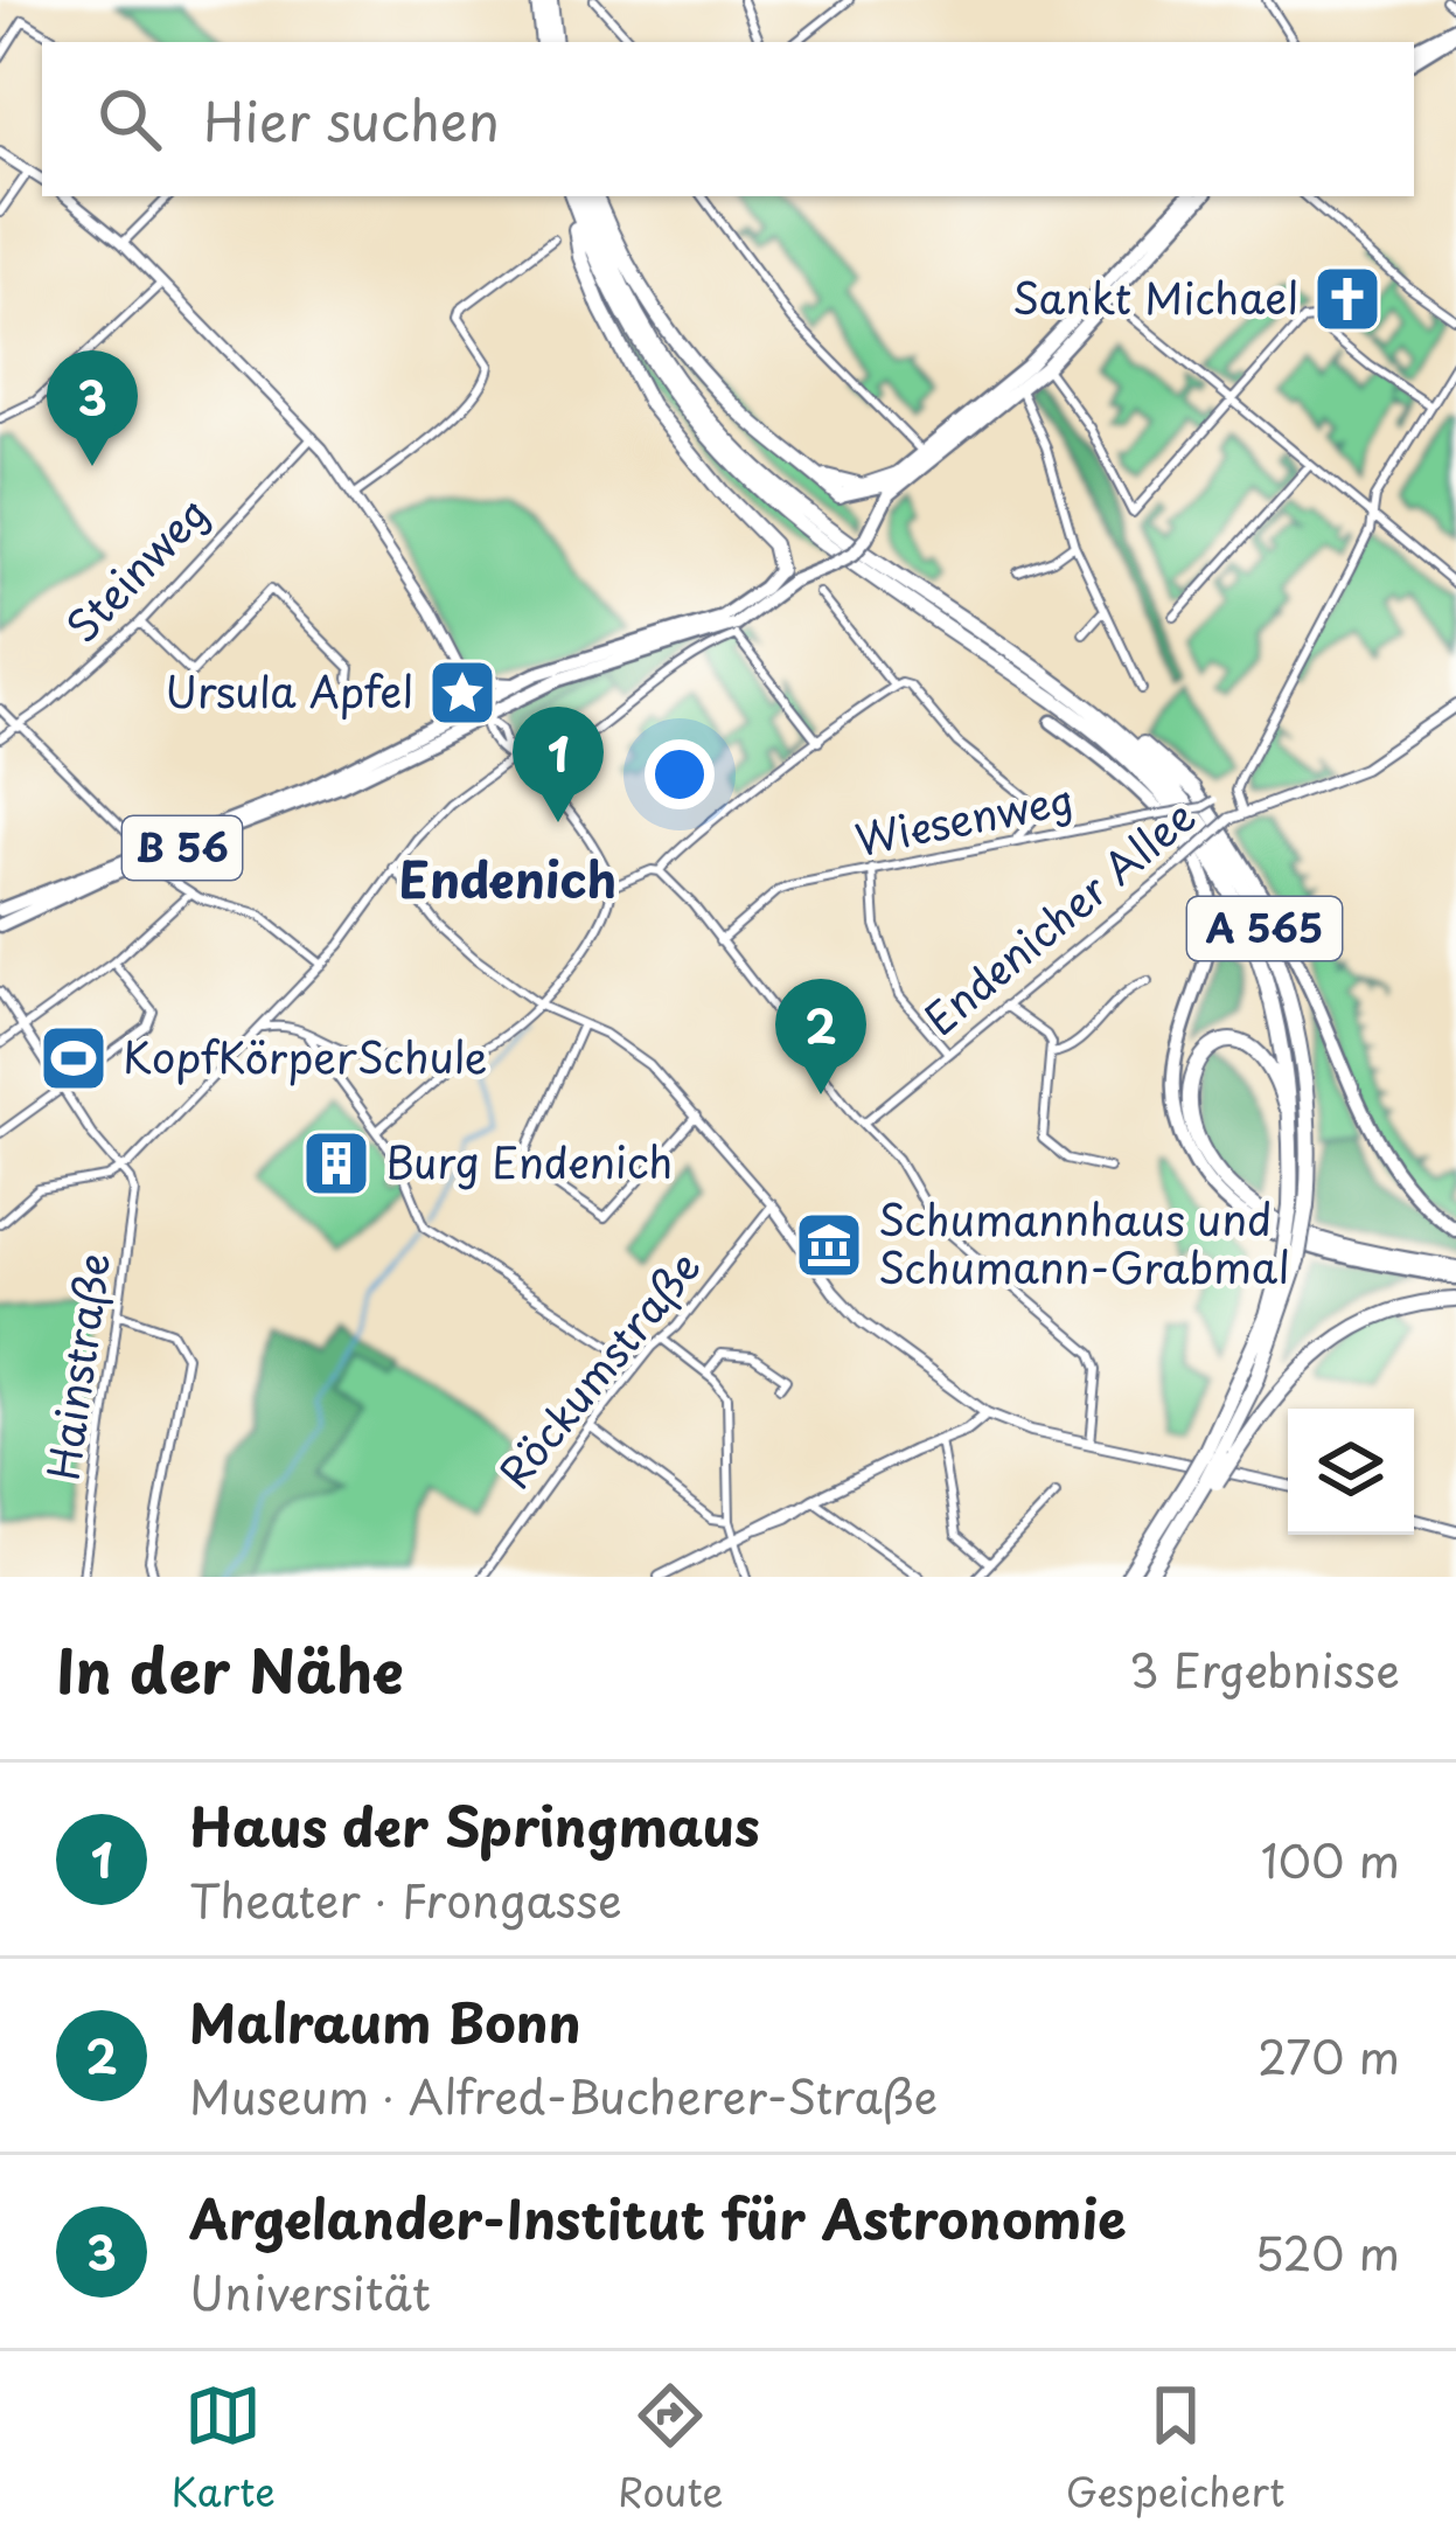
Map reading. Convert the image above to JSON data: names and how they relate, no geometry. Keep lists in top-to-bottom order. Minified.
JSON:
{"streets":{"highway":["A 565"],"main road":["B 56"],"street":["Steinweg","Wiesenweg","Endenicher Allee","Hainstraße","Röckumstraße"]},"districts":["Endenich"],"places":{"church":["Sankt Michael"],"place":["Ursula Apfel"],"sports":["KopfKörperSchule"],"building":["Burg Endenich"],"museum":["Schumannhaus und Schumann-Grabmal"]},"page":{"search":"Hier suchen","pins":["3","1","2"],"heading":["In der Nähe","3 Ergebnisse"],"list":[{"mark":"1","name":"Haus der Springmaus","note":"Theater · Frongasse","value":"100 m"},{"mark":"2","name":"Malraum Bonn","note":"Museum · Alfred-Bucherer-Straße","value":"270 m"},{"mark":"3","name":"Argelander-Institut für Astronomie","note":"Universität","value":"520 m"}],"nav":["Karte","Route","Gespeichert"]}}
